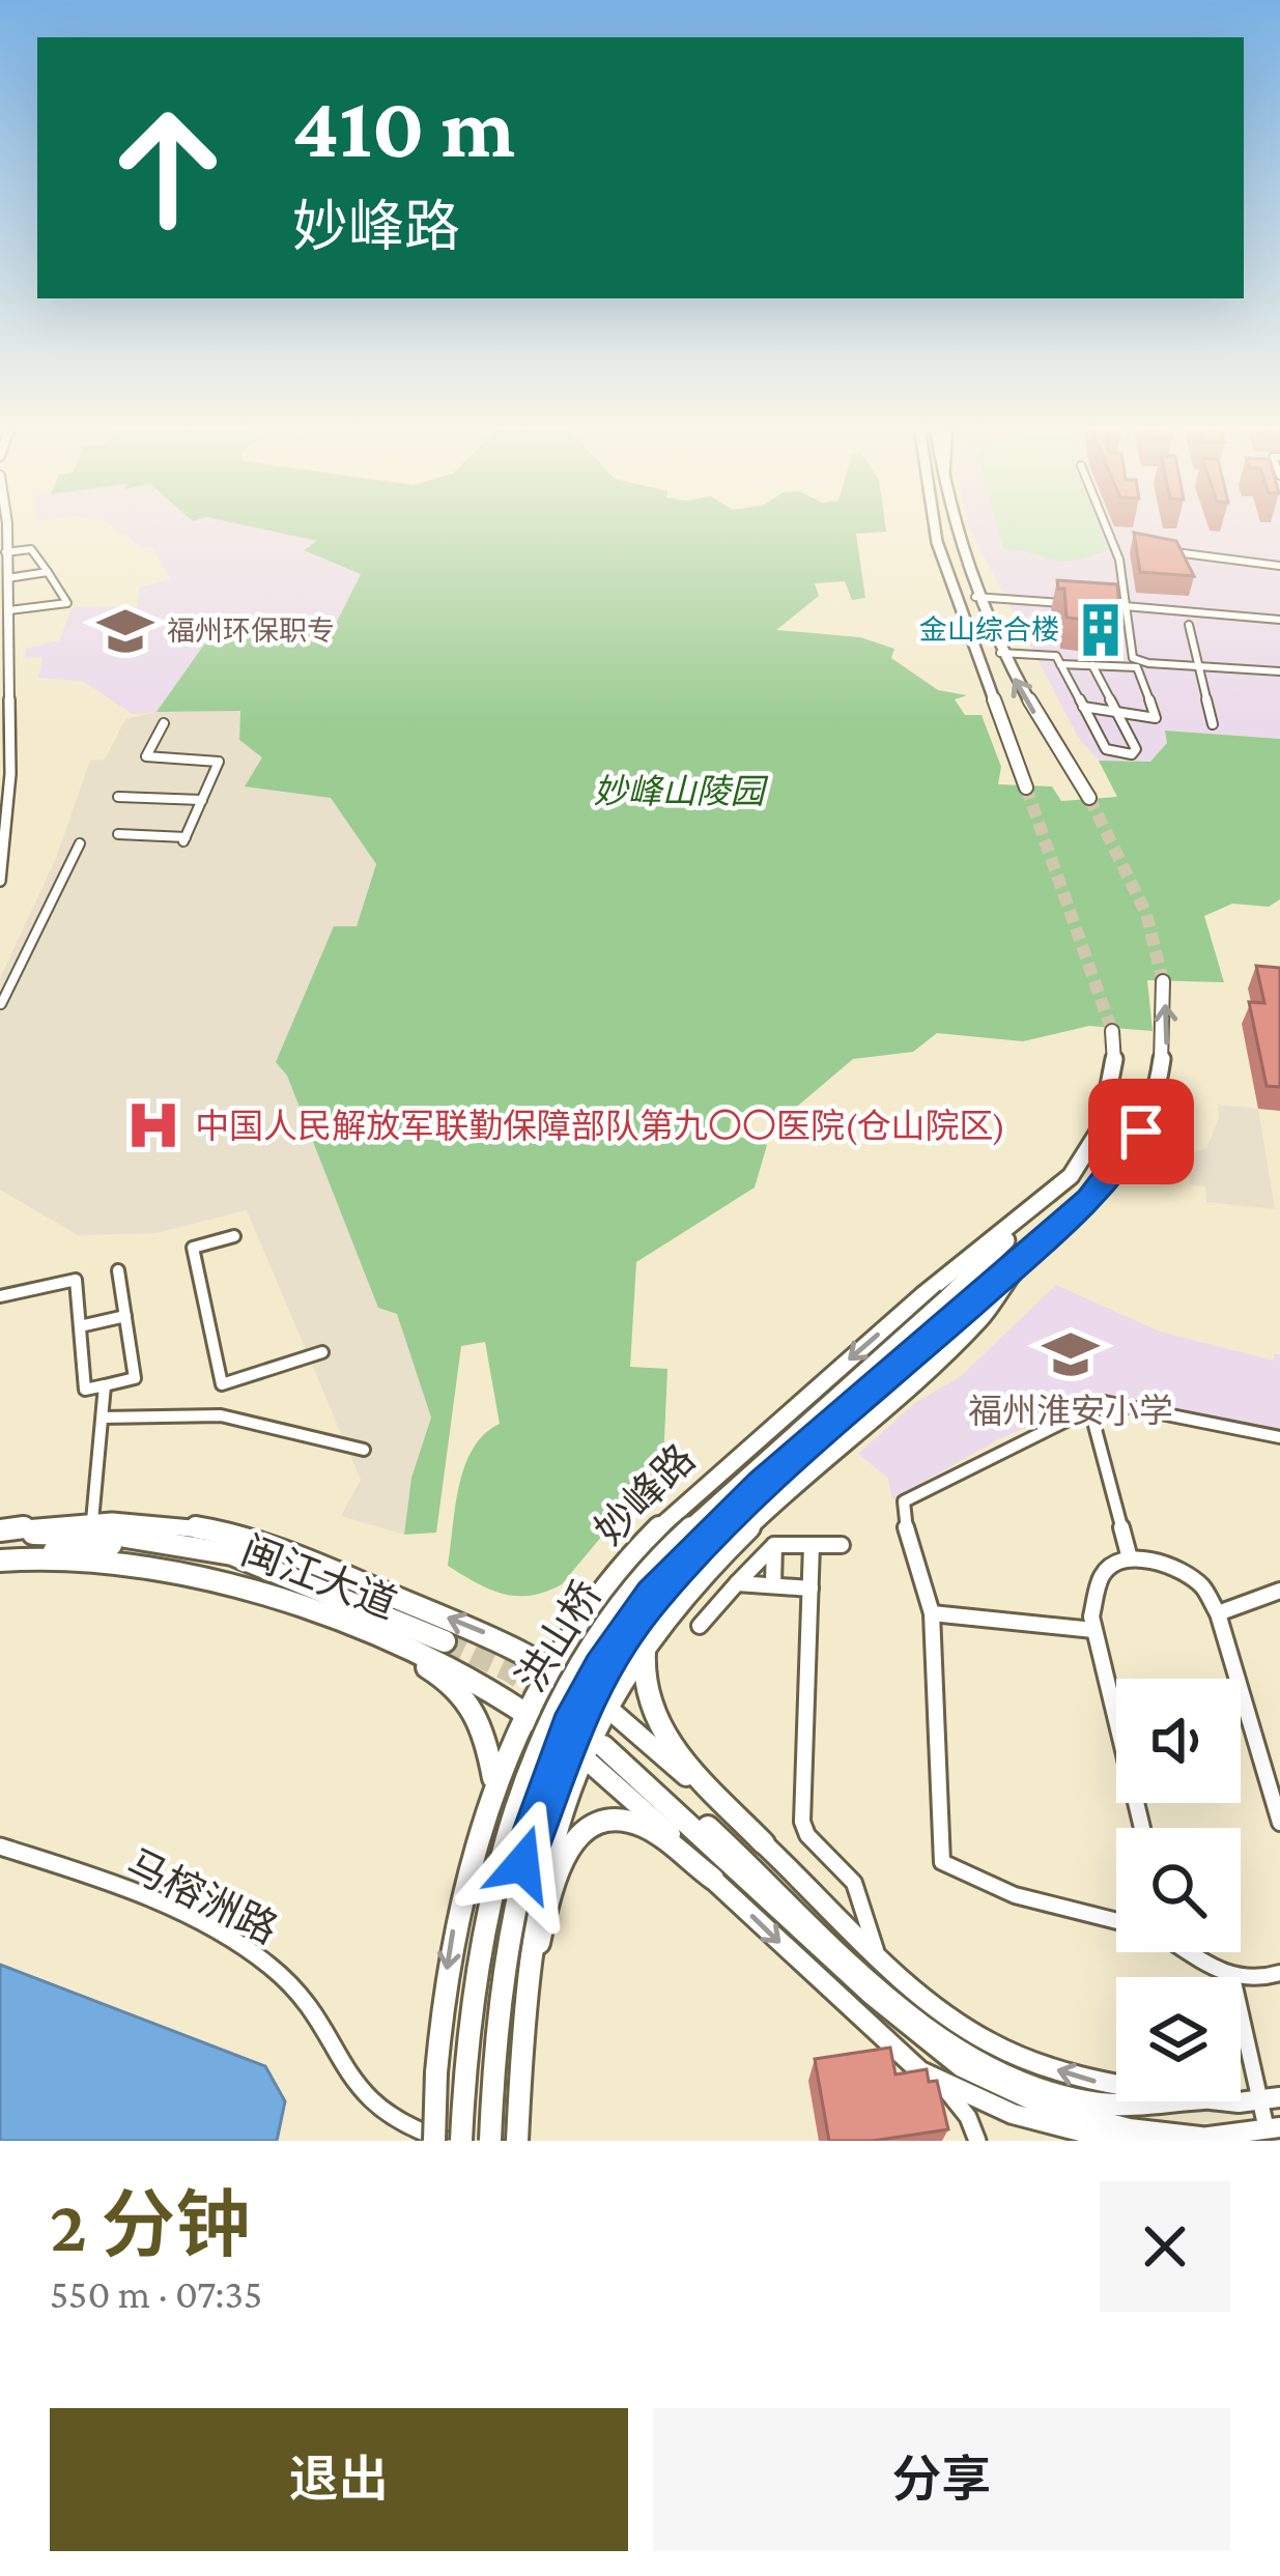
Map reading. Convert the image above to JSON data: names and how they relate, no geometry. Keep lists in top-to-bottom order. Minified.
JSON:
{"streets":{"main road":["妙峰路","闽江大道","洪山桥"],"street":["马榕洲路"]},"crossings":[["妙峰路","闽江大道"]],"parks":["妙峰山陵园"],"places":{"building":["金山综合楼"],"school or university":["福州环保职专","福州淮安小学"],"hospital":["中国人民解放军联勤保障部队第九〇〇医院(仓山院区)"]},"page":{"turn":["410 m","妙峰路"],"heading":["2 分钟","550 m · 07:35"],"buttons":["退出","分享"]}}
